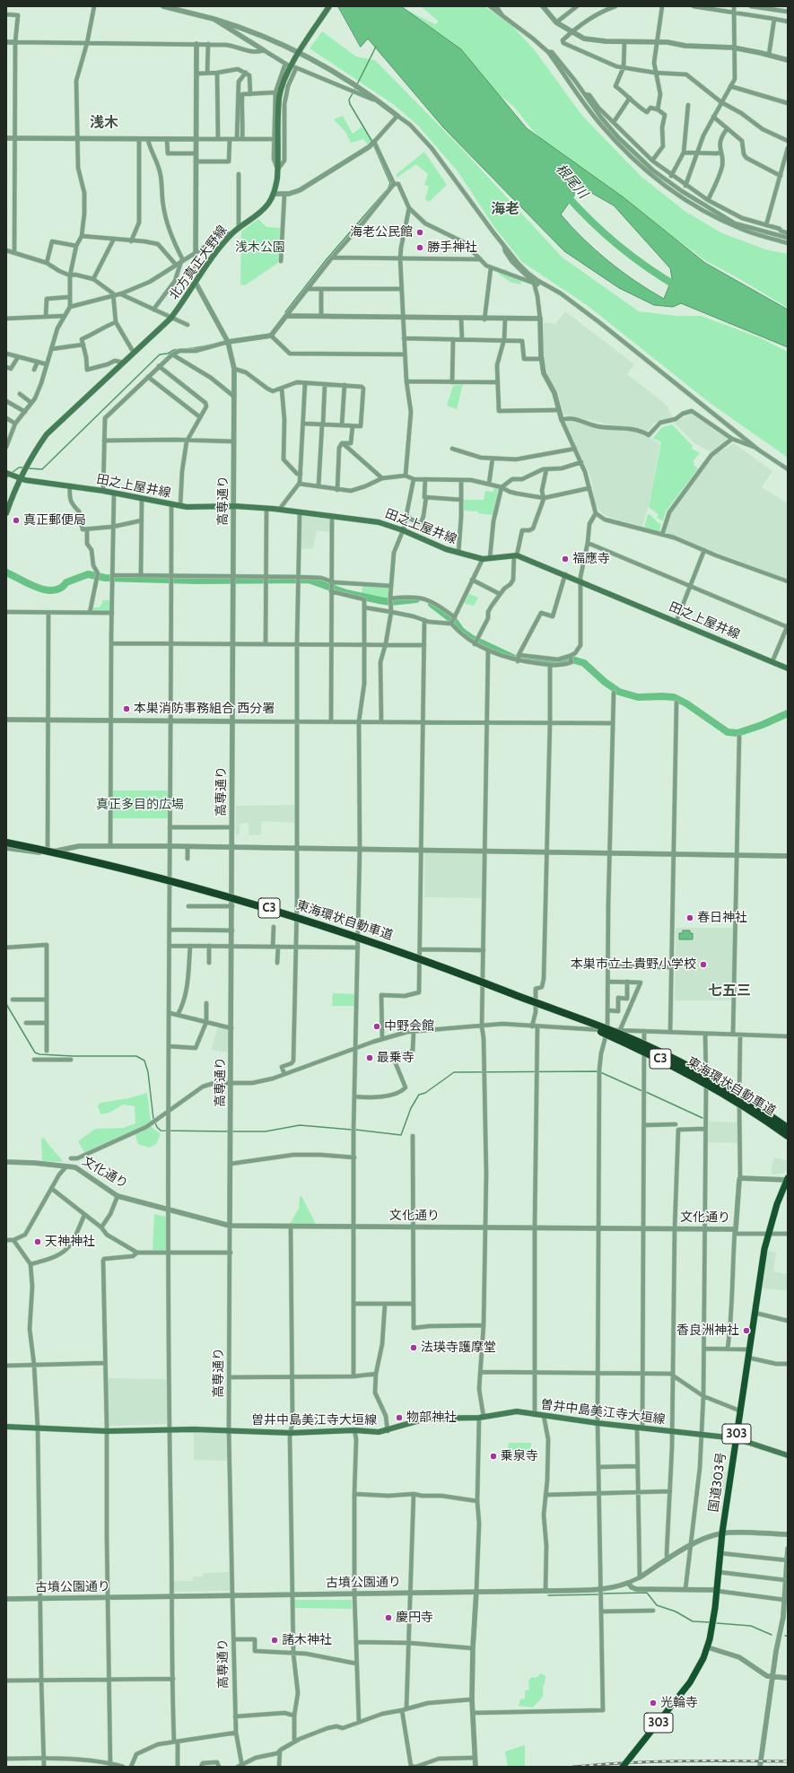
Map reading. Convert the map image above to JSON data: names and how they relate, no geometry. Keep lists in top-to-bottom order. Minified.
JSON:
{"streets":{"highway":["C3","東海環状自動車道","303","国道303号"],"main road":["北方真正大野線","田之上屋井線","曽井中島美江寺大垣線"],"street":["高専通り","文化通り","古墳公園通り"]},"crossings":[["北方真正大野線","田之上屋井線"],["北方真正大野線","高専通り"],["田之上屋井線","高専通り"],["高専通り","文化通り"],["高専通り","曽井中島美江寺大垣線"],["高専通り","古墳公園通り"],["曽井中島美江寺大垣線","国道303号"]],"districts":["浅木","海老","七五三"],"water":["根尾川"],"parks":["浅木公園","真正多目的広場"],"places":["海老公民館","勝手神社","真正郵便局","福應寺","本巣消防事務組合 西分署","春日神社","本巣市立土貴野小学校","中野会館","最乗寺","天神神社","香良洲神社","法瑛寺護摩堂","物部神社","乗泉寺","慶円寺","諸木神社","光輪寺"]}
